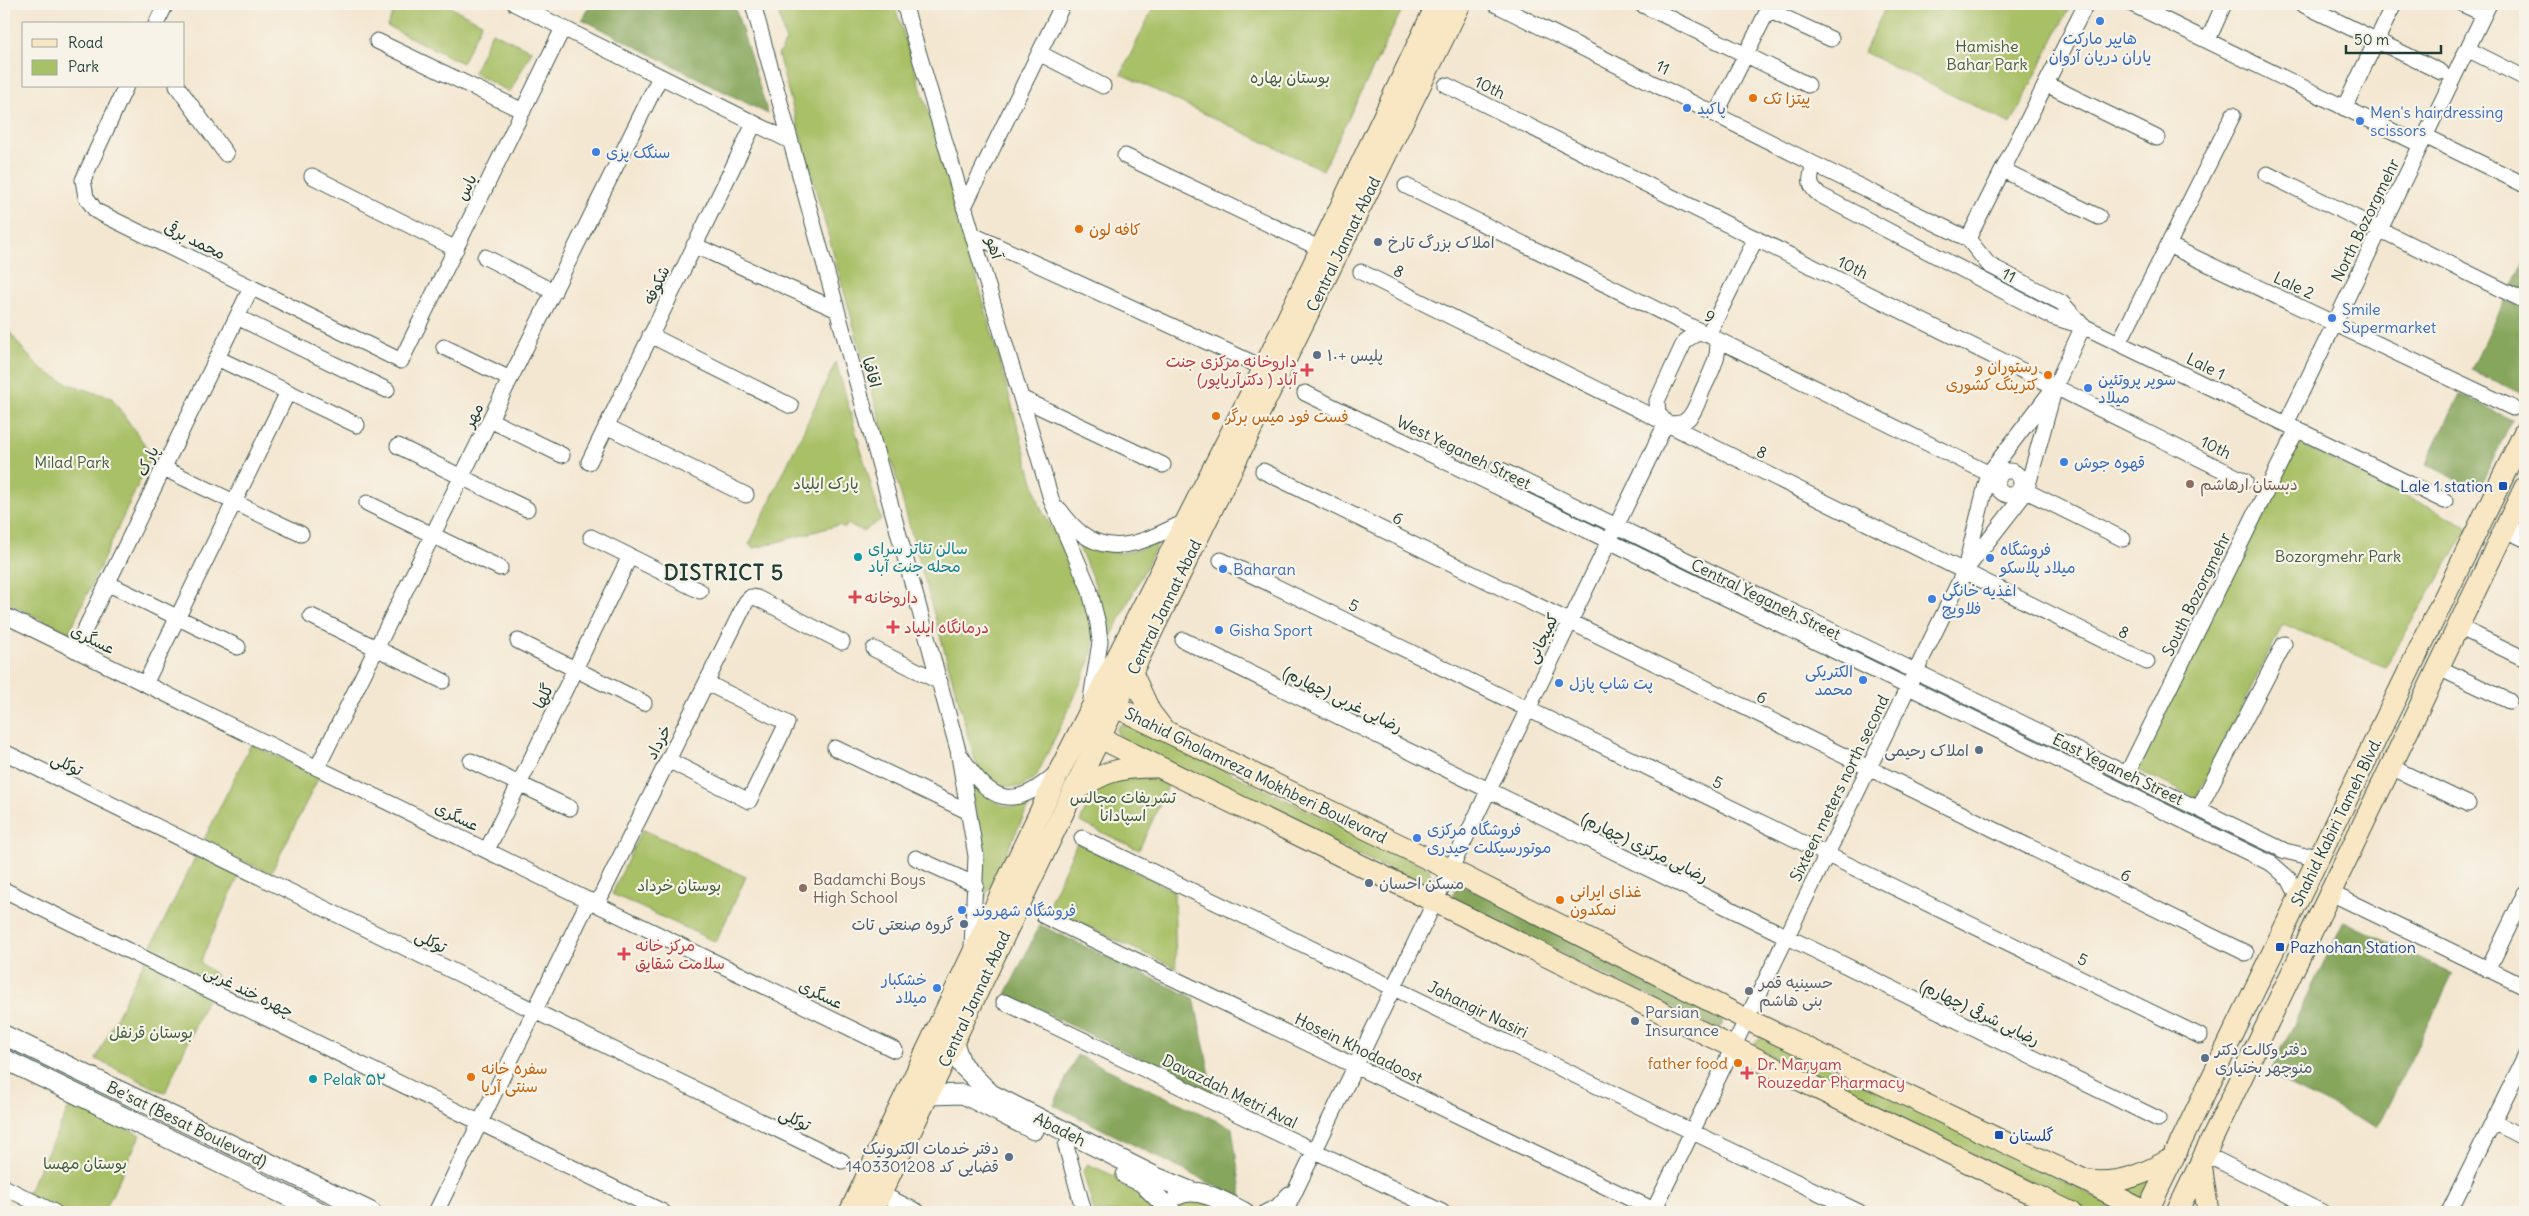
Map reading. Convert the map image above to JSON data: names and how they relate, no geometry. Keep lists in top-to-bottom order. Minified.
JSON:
{"streets":{"main road":["Central Jannat Abad","Shahid Gholamreza Mokhberi Boulevard","Shahid Kabiri Tameh Blvd."],"street":["11","10th","یاس","North Bozorgmehr","محمد برقی","آهو","8","شکوفه","Lale 2","9","Lale 1","اقاقیا","مهر","West Yeganeh Street","پارک","6","South Bozorgmehr","Central Yeganeh Street","5","کمیجانی","عسگری","گلها","رضایی غربی (چهارم)","خرداد","توکلی","East Yeganeh Street","Sixteen meters north second","رضایی مرکزی (چهارم)","چهره خند غربی","Jahangir Nasiri","رضایی شرقی (چهارم)","Hosein Khodadoost","Davazdah Metri Aval","Be'sat (Besat Boulevard)","Abadeh"]},"crossings":[["11","Lale 1"],["11","Sixteen meters north second"],["10th","Sixteen meters north second"],["یاس","محمد برقی"],["North Bozorgmehr","Lale 2"],["North Bozorgmehr","Lale 1"],["North Bozorgmehr","South Bozorgmehr"],["محمد برقی","پارک"],["Central Jannat Abad","آهو"],["Central Jannat Abad","Shahid Gholamreza Mokhberi Boulevard"],["Central Jannat Abad","Abadeh"],["آهو","Shahid Gholamreza Mokhberi Boulevard"],["8","کمیجانی"],["8","Sixteen meters north second"],["9","Sixteen meters north second"],["Lale 1","South Bozorgmehr"],["Lale 1","Sixteen meters north second"],["مهر","عسگری"],["West Yeganeh Street","Central Yeganeh Street"],["West Yeganeh Street","کمیجانی"],["پارک","عسگری"],["6","کمیجانی"],["6","Sixteen meters north second"],["South Bozorgmehr","East Yeganeh Street"],["Central Yeganeh Street","کمیجانی"],["Central Yeganeh Street","East Yeganeh Street"],["Central Yeganeh Street","Sixteen meters north second"],["5","کمیجانی"],["5","Sixteen meters north second"],["کمیجانی","رضایی غربی (چهارم)"],["کمیجانی","Shahid Gholamreza Mokhberi Boulevard"],["کمیجانی","رضایی مرکزی (چهارم)"],["کمیجانی","Jahangir Nasiri"],["کمیجانی","Hosein Khodadoost"],["کمیجانی","Davazdah Metri Aval"],["عسگری","گلها"],["عسگری","خرداد"],["رضایی غربی (چهارم)","رضایی مرکزی (چهارم)"],["خرداد","توکلی"],["خرداد","چهره خند غربی"],["East Yeganeh Street","Sixteen meters north second"],["East Yeganeh Street","Shahid Kabiri Tameh Blvd."],["Shahid Gholamreza Mokhberi Boulevard","Sixteen meters north second"],["Shahid Gholamreza Mokhberi Boulevard","Shahid Kabiri Tameh Blvd."],["Sixteen meters north second","رضایی مرکزی (چهارم)"],["Sixteen meters north second","Jahangir Nasiri"],["Sixteen meters north second","رضایی شرقی (چهارم)"],["Sixteen meters north second","Hosein Khodadoost"],["رضایی مرکزی (چهارم)","رضایی شرقی (چهارم)"]],"districts":["DISTRICT 5"],"parks":["Hamishe Bahar Park","بوستان بهاره","Milad Park","پارک ایلیاد","Bozorgmehr Park","تشریفات مجالس اسپادانا","بوستان خرداد","بوستان قرنفل","بوستان مهسا"],"places":{"other":["هایپر مارکت یاران دریان آروان","پیتزا تک","پاکبد","Men's hairdressing scissors","سنگک پزی","کافه لون","املاک بزرگ تارخ","Smile Supermarket","پلیس +۱۰","رستوران و کترینگ کشوری","سوپر پروتئین میلاد","فست فود میس برگر","قهوه جوش","دبستان ارهاشم","سالن تئاتر سرای محله جنت آباد","فروشگاه میلاد پلاسکو","Baharan","اغذیه خانگی فلاویچ","Gisha Sport","الکتریکی محمد","پت شاپ پازل","املاک رحیمی","فروشگاه مرکزی موتورسیکلت حيدری","مسکن احسان","Badamchi Boys High School","غذای ایرانی نمکدون","فروشگاه شهروند","گروه صنعتی تات","خشکبار میلاد","حسینیه قمر بنی هاشم","Parsian Insurance","دفتر وکالت دکتر منوچهر بختیاری","father food","سفره خانه سنتی آریا","Pelak ۵۲","دفتر خدمات الکترونیک قضایی کد 1403301208"],"health":["داروخانه مرکزی جنت آباد ( دکترآریاپور)","داروخانه","درمانگاه ایلیاد","مرکز خانه سلامت شقایق","Dr. Maryam Rouzedar Pharmacy"],"transit":["Lale 1 station","Pazhohan Station","گلستان"]},"legend":["Road","Park"],"scale_bar":"50 m"}
